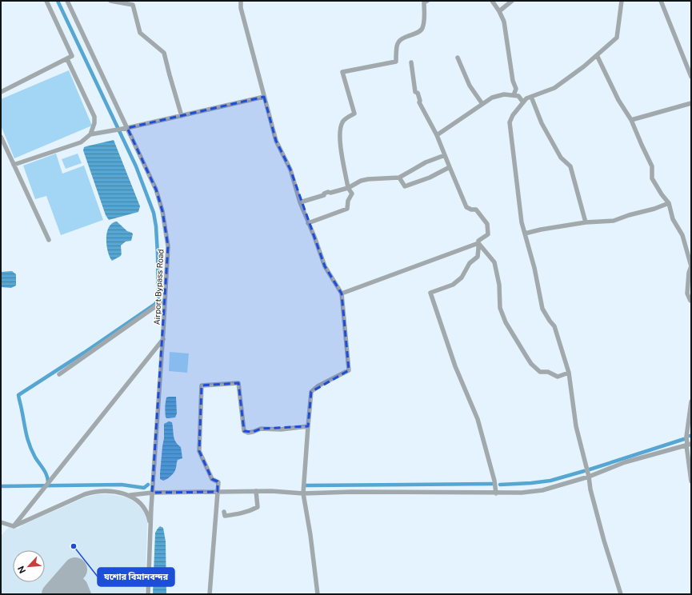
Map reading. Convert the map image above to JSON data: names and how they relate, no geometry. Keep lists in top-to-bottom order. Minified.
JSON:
{"streets":{"street":["Airport Bypass Road"]},"places":["যশোর বিমানবন্দর"],"north":"bottom left"}
